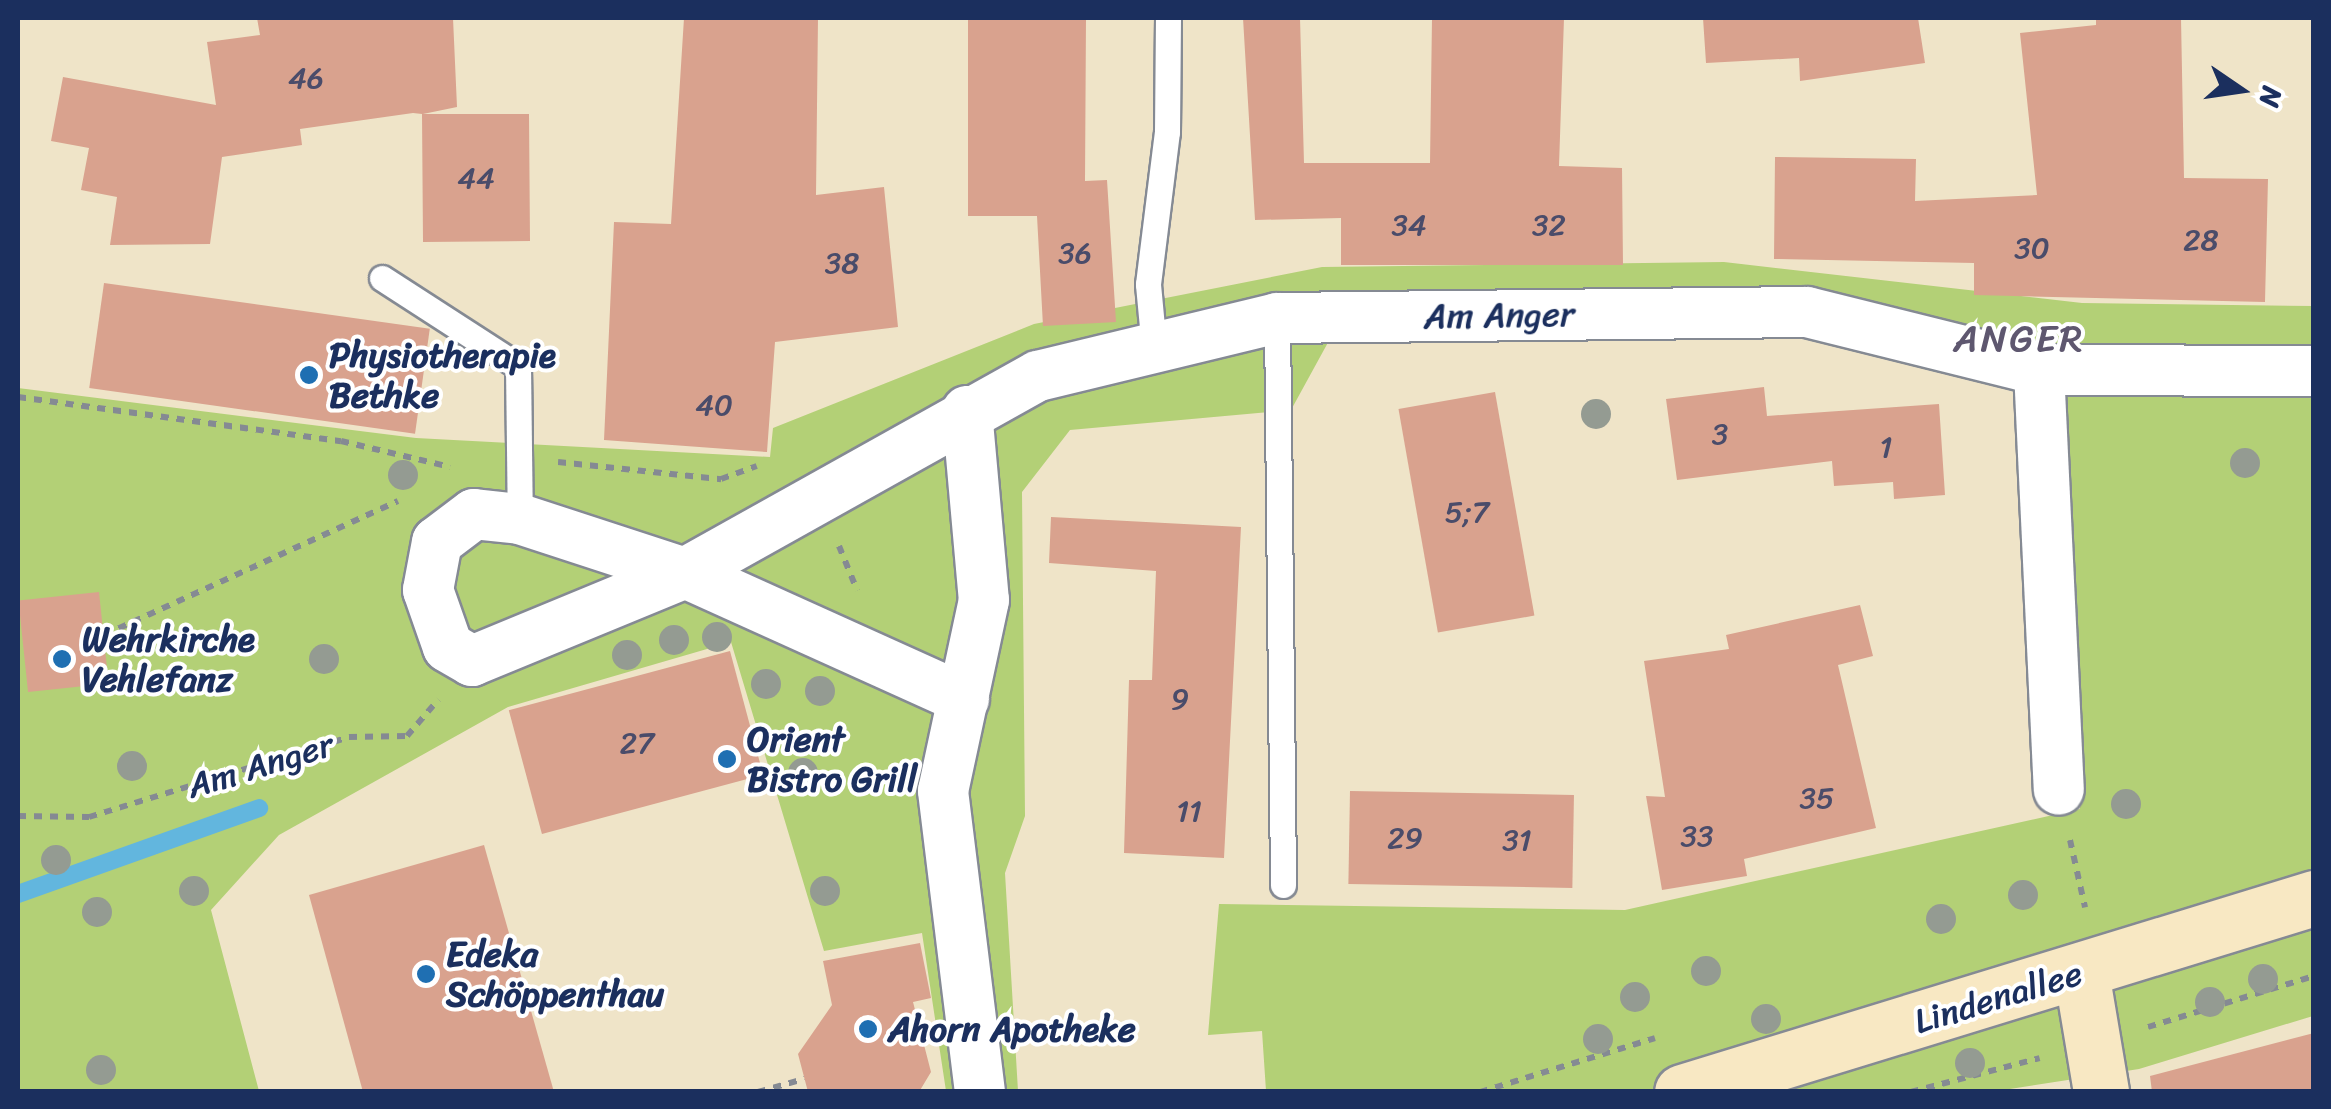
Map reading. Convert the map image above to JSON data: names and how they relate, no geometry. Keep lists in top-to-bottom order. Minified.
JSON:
{"streets":{"main road":["Lindenallee"],"street":["Am Anger"]},"districts":["ANGER"],"places":["Physiotherapie Bethke","Wehrkirche Vehlefanz","Orient Bistro Grill","Edeka Schöppenthau","Ahorn Apotheke"],"house_numbers":["46","44","34","32","28","30","36","38","40","3","1","5;7","9","27","35","11","33","29","31"],"north":"right"}
